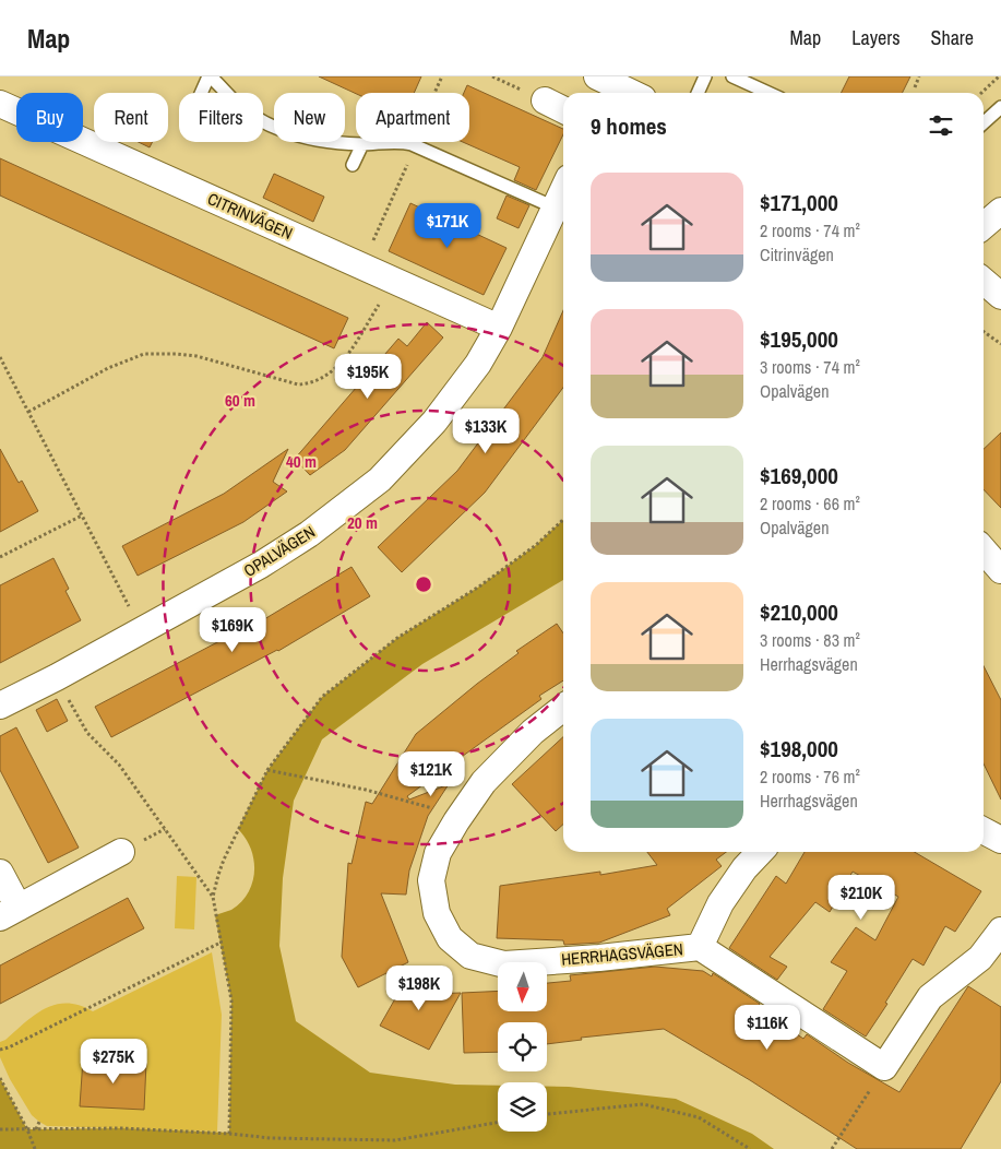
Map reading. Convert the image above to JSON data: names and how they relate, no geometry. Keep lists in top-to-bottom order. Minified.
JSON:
{"streets":{"street":["CITRINVÄGEN","OPALVÄGEN","HERRHAGSVÄGEN"]},"crossings":[["CITRINVÄGEN","OPALVÄGEN"]],"north":"bottom","page":{"header":"Map","nav":["Map","Layers","Share"],"chip":["Buy","Rent","Filters","New","Apartment"],"heading":"9 homes","list":[{"name":"$171,000","note":"2 rooms · 74 m² · Citrinvägen"},{"name":"$195,000","note":"3 rooms · 74 m² · Opalvägen"},{"name":"$169,000","note":"2 rooms · 66 m² · Opalvägen"},{"name":"$210,000","note":"3 rooms · 83 m² · Herrhagsvägen"},{"name":"$198,000","note":"2 rooms · 76 m² · Herrhagsvägen"}],"price":["$171K","$195K","$133K","$169K","$121K","$210K","$198K","$116K","$275K"]},"rings":["60 m","40 m","20 m"]}
